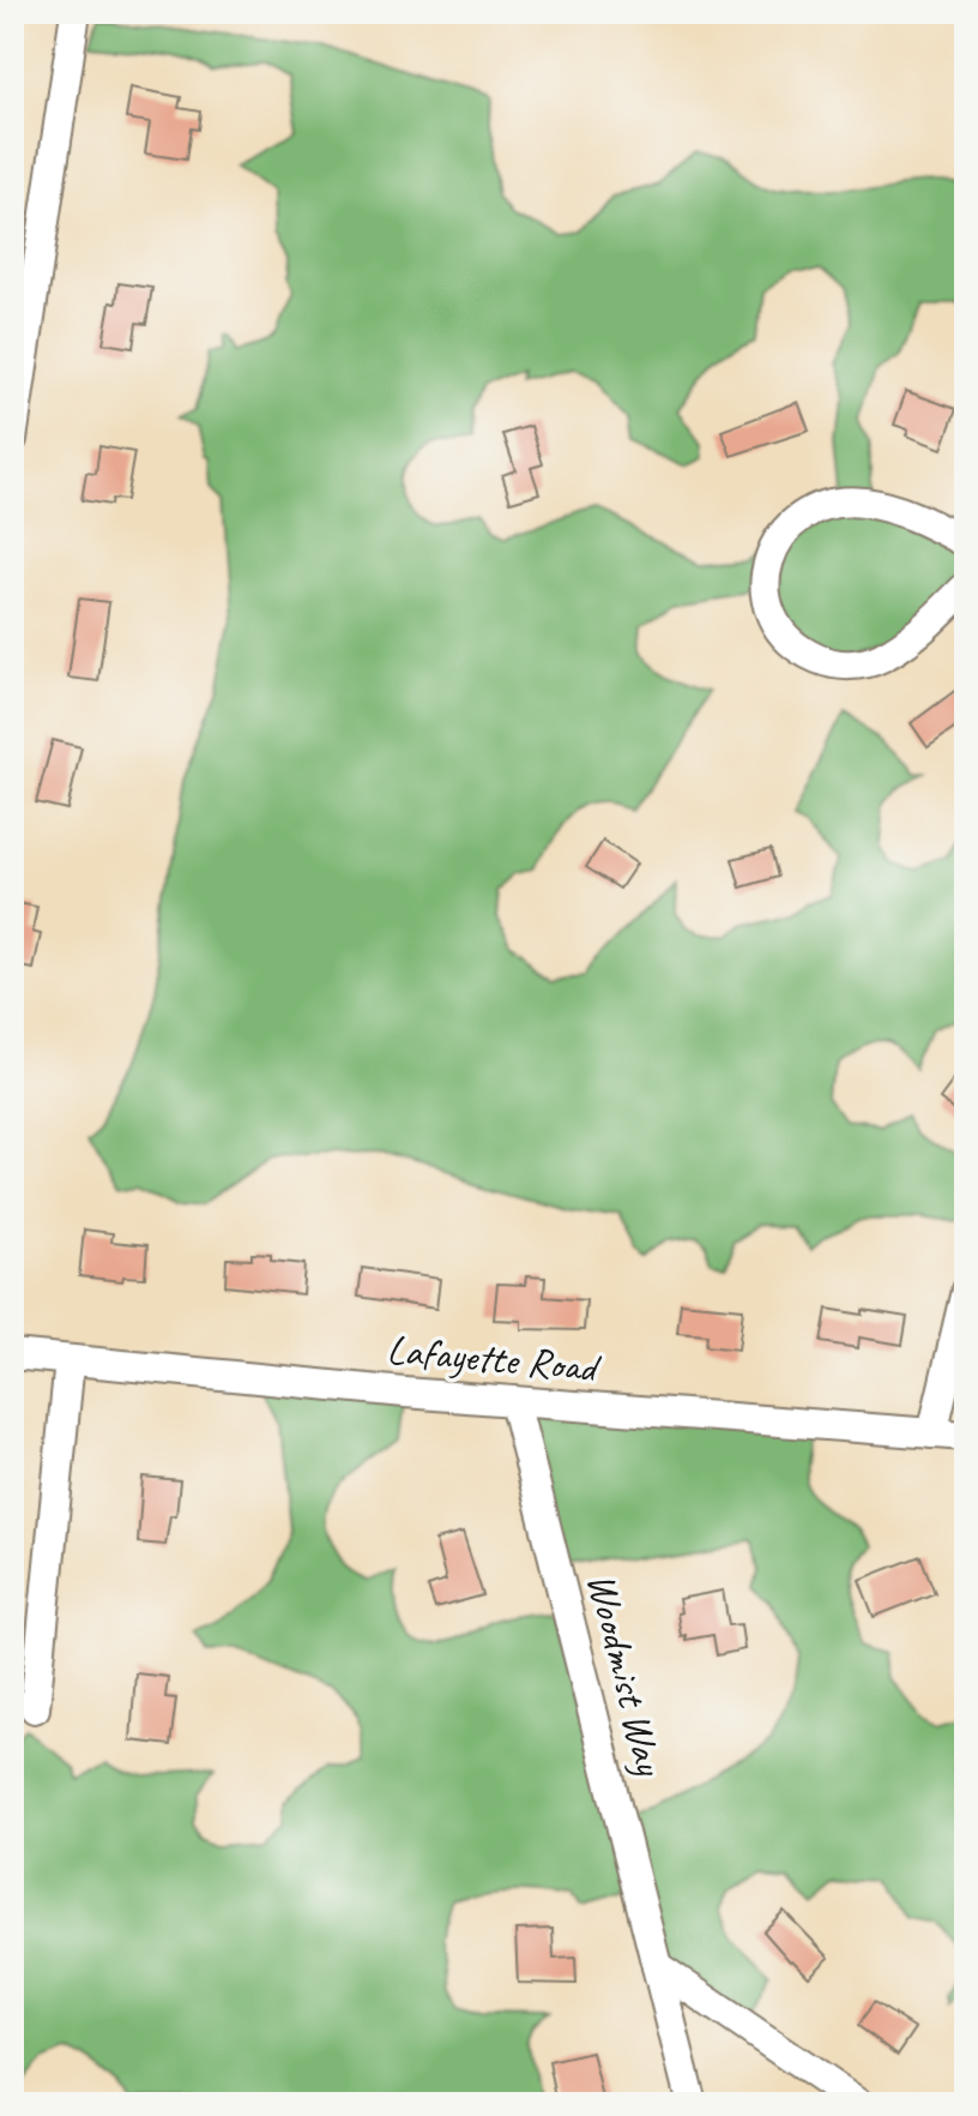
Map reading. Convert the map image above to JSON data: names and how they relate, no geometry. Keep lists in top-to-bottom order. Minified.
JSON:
{"streets":{"street":["Lafayette Road","Woodmist Way"]},"crossings":[["Lafayette Road","Woodmist Way"]]}
